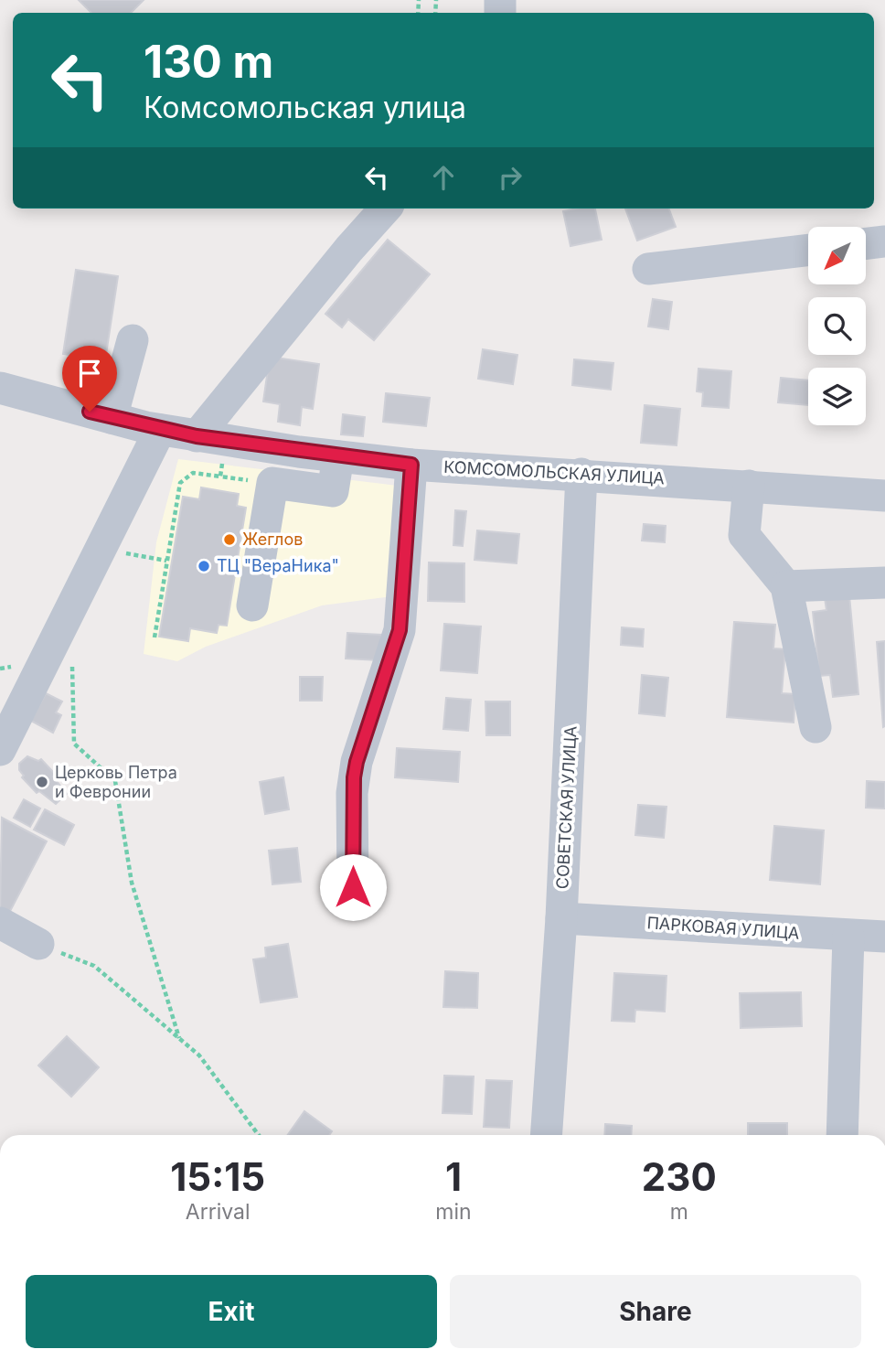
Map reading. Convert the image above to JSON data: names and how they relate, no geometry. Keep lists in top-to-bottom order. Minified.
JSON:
{"streets":{"street":["КОМСОМОЛЬСКАЯ УЛИЦА","СОВЕТСКАЯ УЛИЦА","ПАРКОВАЯ УЛИЦА"]},"crossings":[["КОМСОМОЛЬСКАЯ УЛИЦА","СОВЕТСКАЯ УЛИЦА"],["СОВЕТСКАЯ УЛИЦА","ПАРКОВАЯ УЛИЦА"]],"places":["Жеглов","ТЦ \"ВераНика\"","Церковь Петра и Февронии"],"north":"bottom left","page":{"turn":["130 m","Комсомольская улица"],"eta":["15:15","Arrival","1","min","230","m"],"buttons":["Exit","Share"]}}
